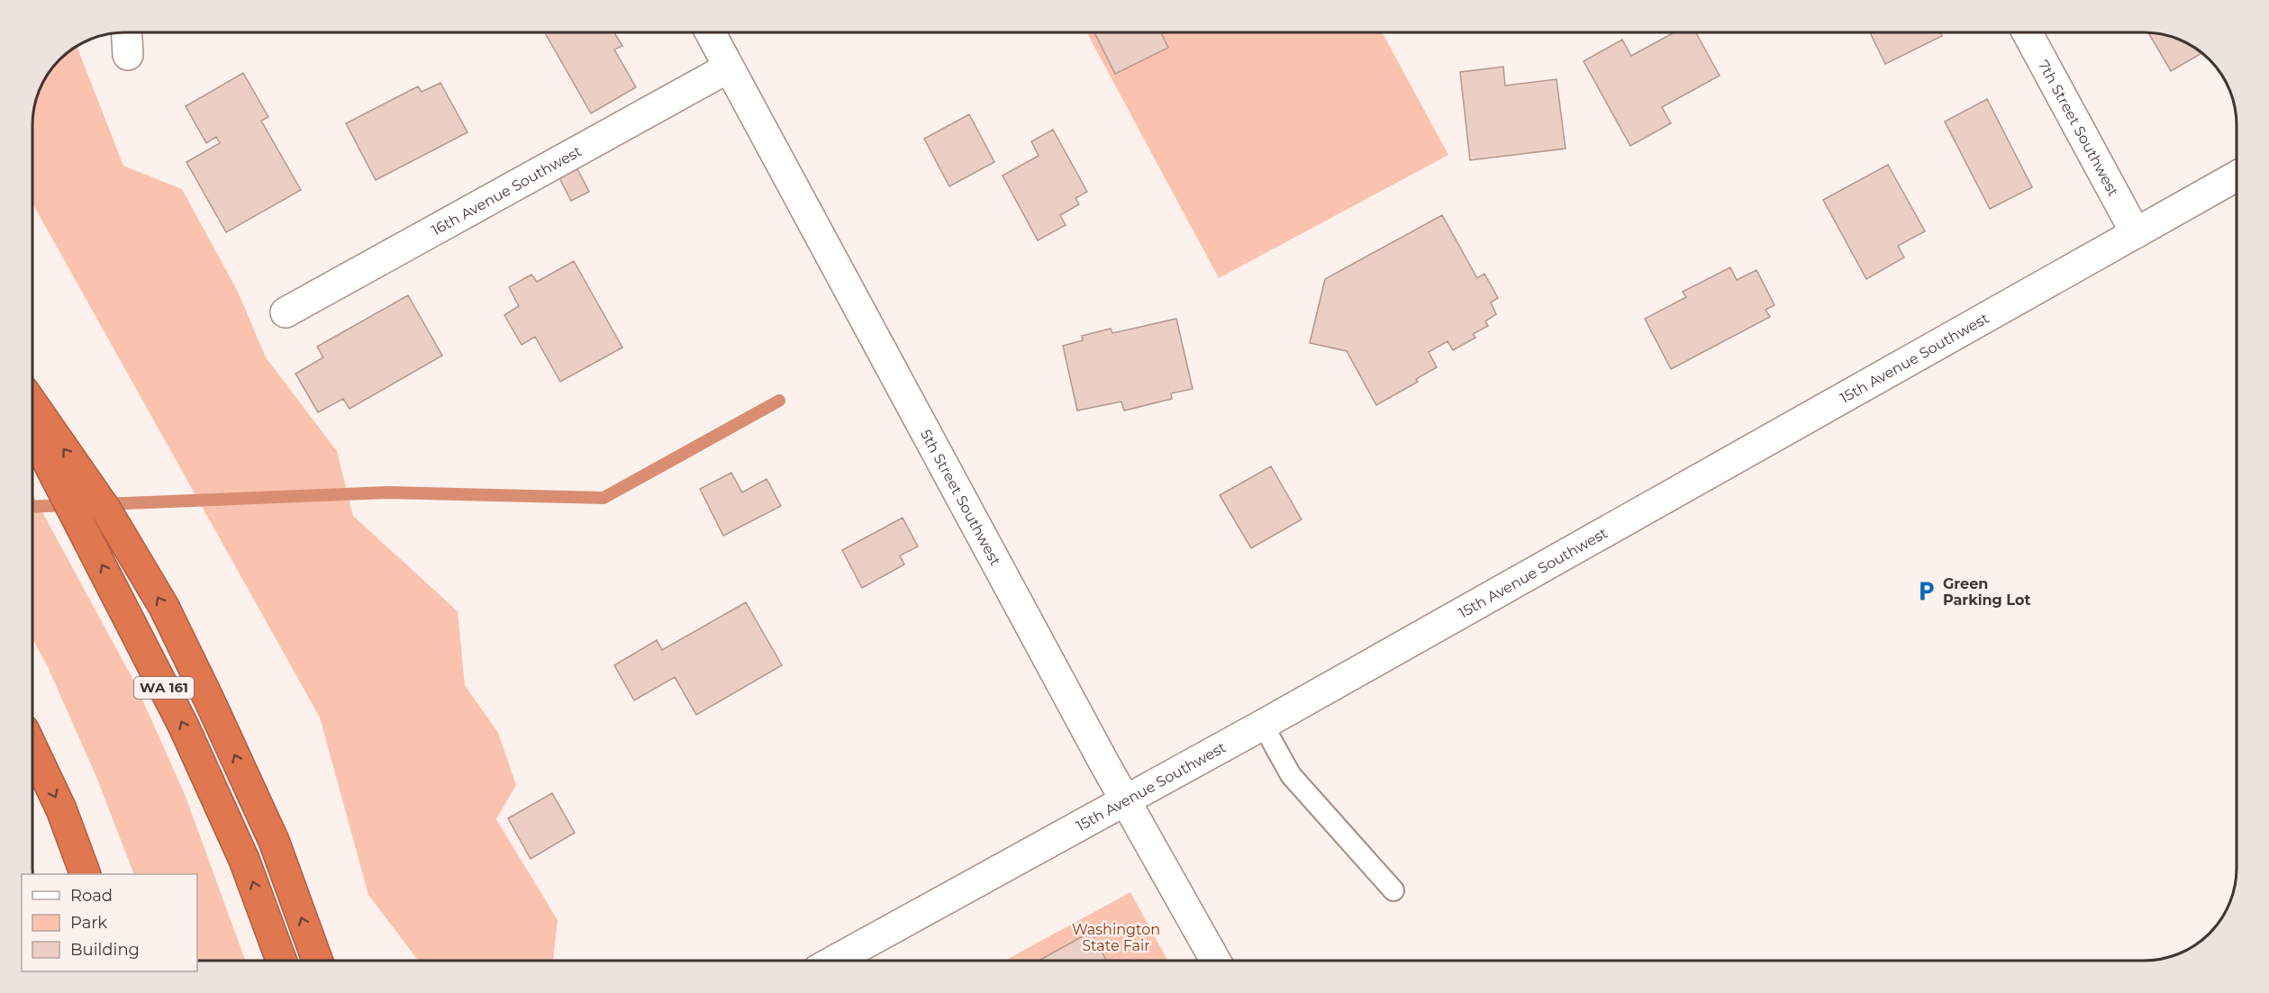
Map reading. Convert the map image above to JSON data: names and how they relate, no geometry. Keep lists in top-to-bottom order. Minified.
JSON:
{"streets":{"highway":["WA 161"],"street":["7th Street Southwest","16th Avenue Southwest","15th Avenue Southwest","5th Street Southwest"]},"crossings":[["7th Street Southwest","15th Avenue Southwest"],["16th Avenue Southwest","5th Street Southwest"],["15th Avenue Southwest","5th Street Southwest"]],"parks":["Washington State Fair"],"places":{"parking":["Green Parking Lot"]},"legend":["Road","Park","Building"]}
